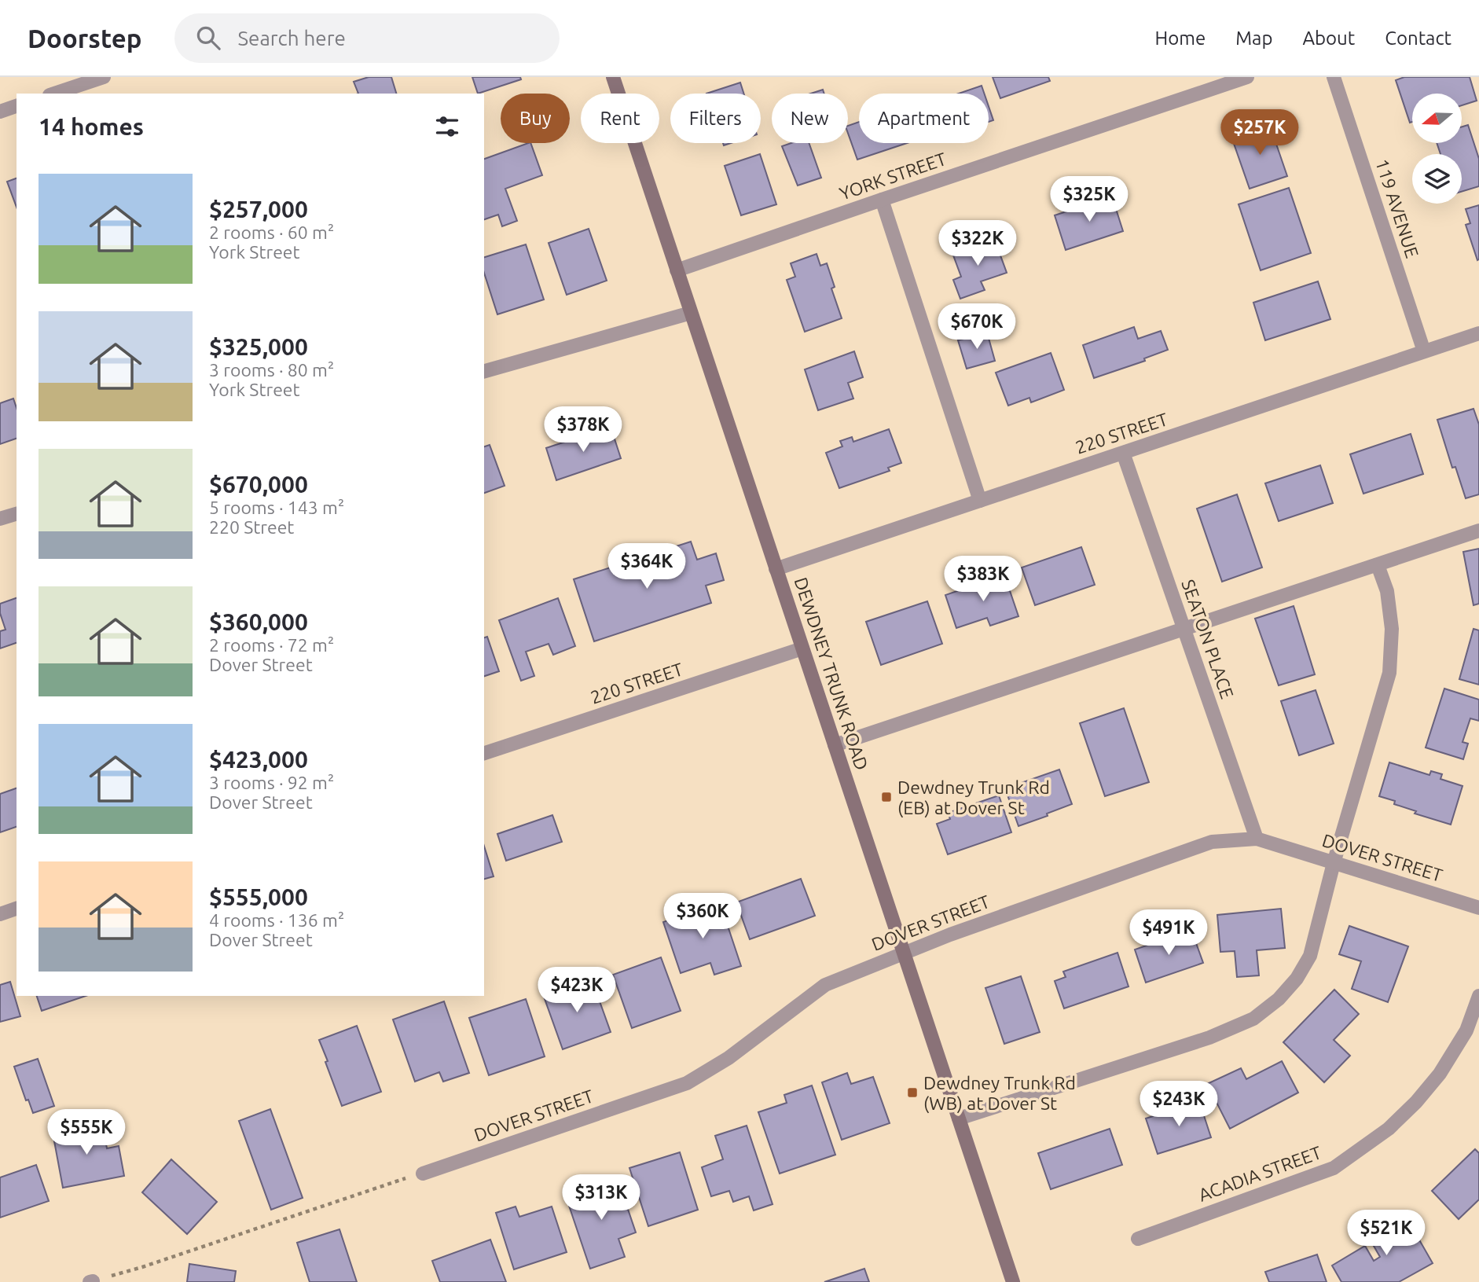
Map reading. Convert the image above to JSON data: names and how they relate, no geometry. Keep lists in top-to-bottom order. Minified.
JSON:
{"streets":{"main road":["DEWDNEY TRUNK ROAD"],"street":["YORK STREET","119 AVENUE","220 STREET","SEATON PLACE","DOVER STREET","ACADIA STREET"]},"crossings":[["YORK STREET","DEWDNEY TRUNK ROAD"],["119 AVENUE","220 STREET"],["220 STREET","SEATON PLACE"],["220 STREET","DEWDNEY TRUNK ROAD"],["SEATON PLACE","DOVER STREET"],["DEWDNEY TRUNK ROAD","DOVER STREET"]],"places":{"transit":["Dewdney Trunk Rd (EB) at Dover St","Dewdney Trunk Rd (WB) at Dover St"]},"north":"left","page":{"header":"Doorstep","search":"Search here","nav":["Home","Map","About","Contact"],"chip":["Buy","Rent","Filters","New","Apartment"],"heading":"14 homes","price":["$257K","$325K","$322K","$670K","$378K","$364K","$383K","$360K","$491K","$423K","$243K","$555K","$313K","$521K"],"list":[{"name":"$257,000","note":"2 rooms · 60 m² · York Street"},{"name":"$325,000","note":"3 rooms · 80 m² · York Street"},{"name":"$670,000","note":"5 rooms · 143 m² · 220 Street"},{"name":"$360,000","note":"2 rooms · 72 m² · Dover Street"},{"name":"$423,000","note":"3 rooms · 92 m² · Dover Street"},{"name":"$555,000","note":"4 rooms · 136 m² · Dover Street"}]}}
